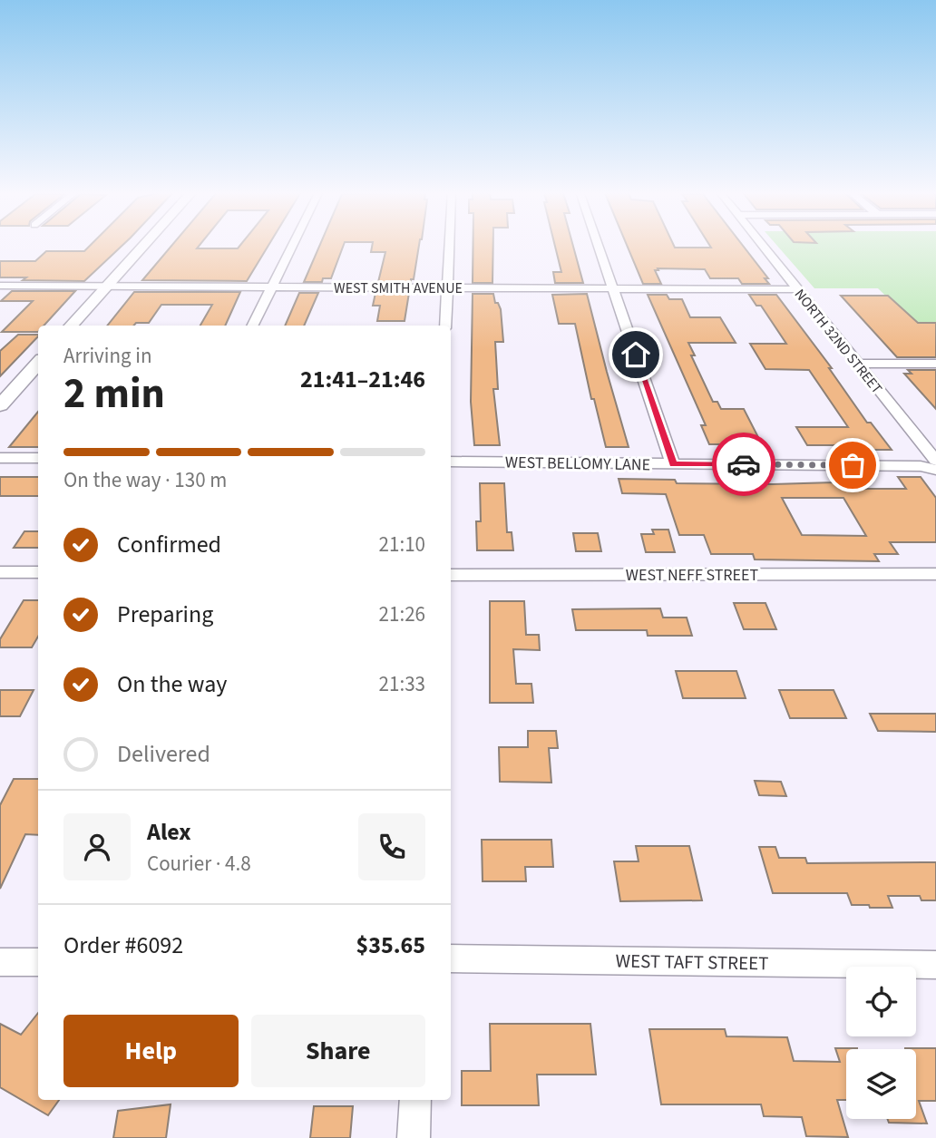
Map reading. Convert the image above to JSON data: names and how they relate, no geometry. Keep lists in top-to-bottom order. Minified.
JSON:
{"streets":{"street":["WEST SMITH AVENUE","NORTH 32ND STREET","WEST BELLOMY LANE","WEST NEFF STREET","WEST TAFT STREET"]},"crossings":[["WEST SMITH AVENUE","NORTH 32ND STREET"]],"page":{"heading":["2 min","Arriving in","21:41–21:46"],"panel":["Alex","Courier · 4.8","Order #6092","$35.65"],"bar":"On the way · 130 m","list":[["Confirmed","21:10"],["Preparing","21:26"],["On the way","21:33"],"Delivered"],"buttons":["Help","Share"]}}
